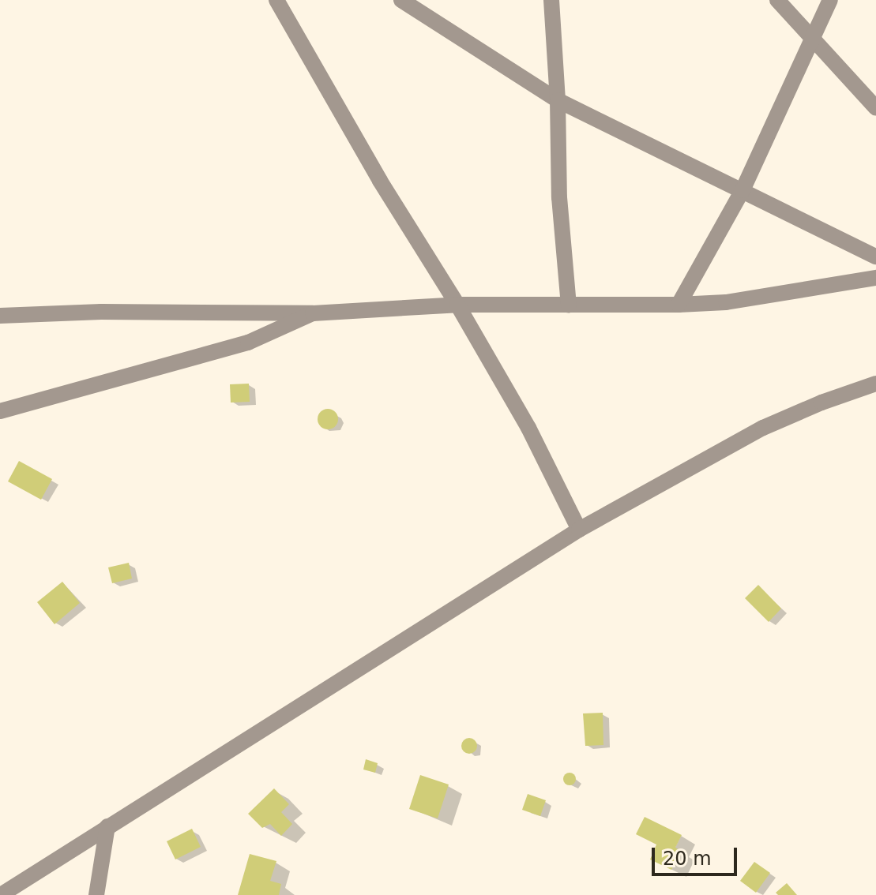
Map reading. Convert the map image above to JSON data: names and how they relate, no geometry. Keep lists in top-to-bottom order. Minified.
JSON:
{"scale_bar":"20 m"}
